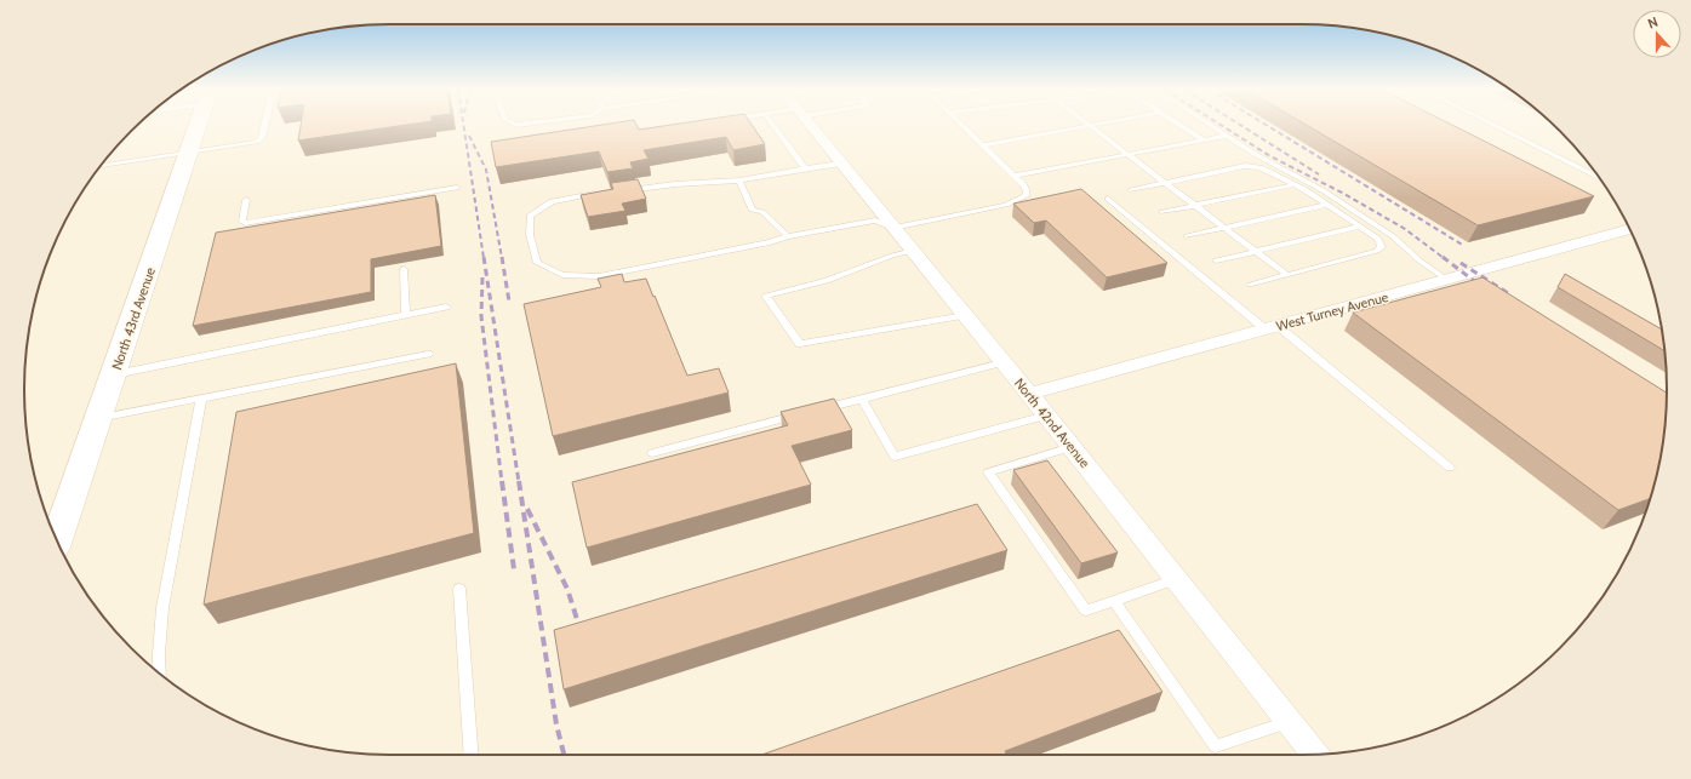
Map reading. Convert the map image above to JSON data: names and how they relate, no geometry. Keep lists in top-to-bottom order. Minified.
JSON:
{"streets":{"main road":["North 43rd Avenue"],"street":["West Turney Avenue","North 42nd Avenue"]},"crossings":[["West Turney Avenue","North 42nd Avenue"]],"north":"top"}
